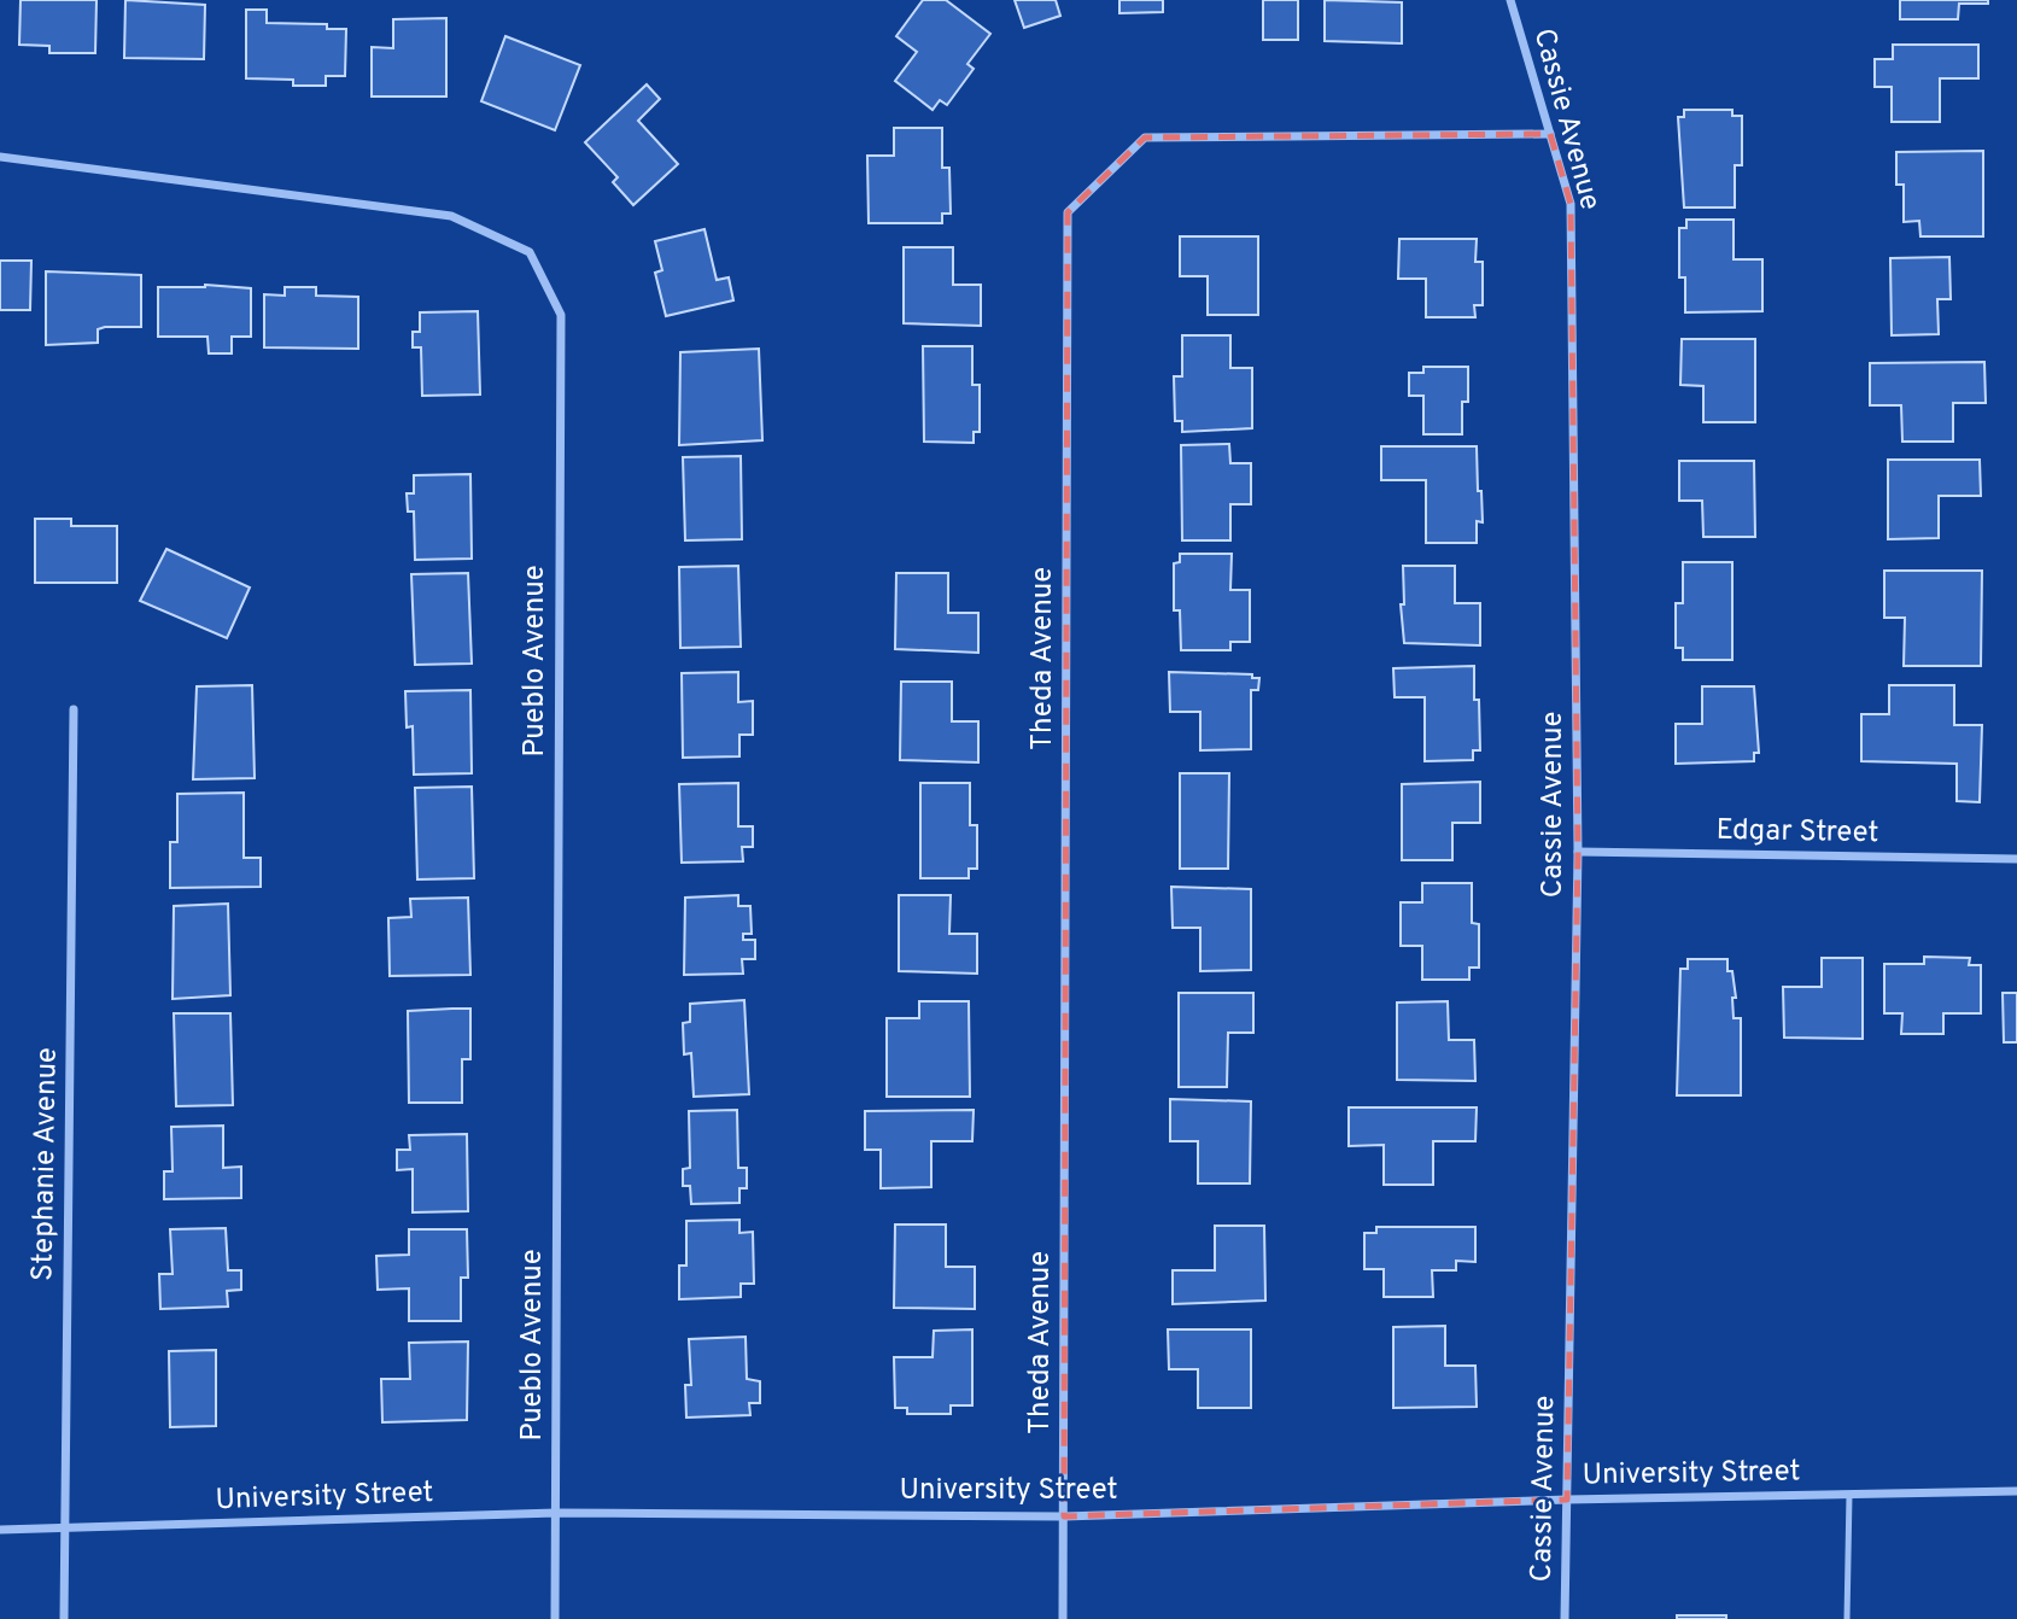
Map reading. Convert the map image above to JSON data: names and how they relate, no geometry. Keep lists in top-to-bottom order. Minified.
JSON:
{"streets":{"street":["Cassie Avenue","Theda Avenue","Pueblo Avenue","Edgar Street","Stephanie Avenue","University Street"]},"crossings":[["Cassie Avenue","Theda Avenue"],["Cassie Avenue","Edgar Street"],["Cassie Avenue","University Street"],["Theda Avenue","University Street"],["Pueblo Avenue","University Street"],["Stephanie Avenue","University Street"]]}
